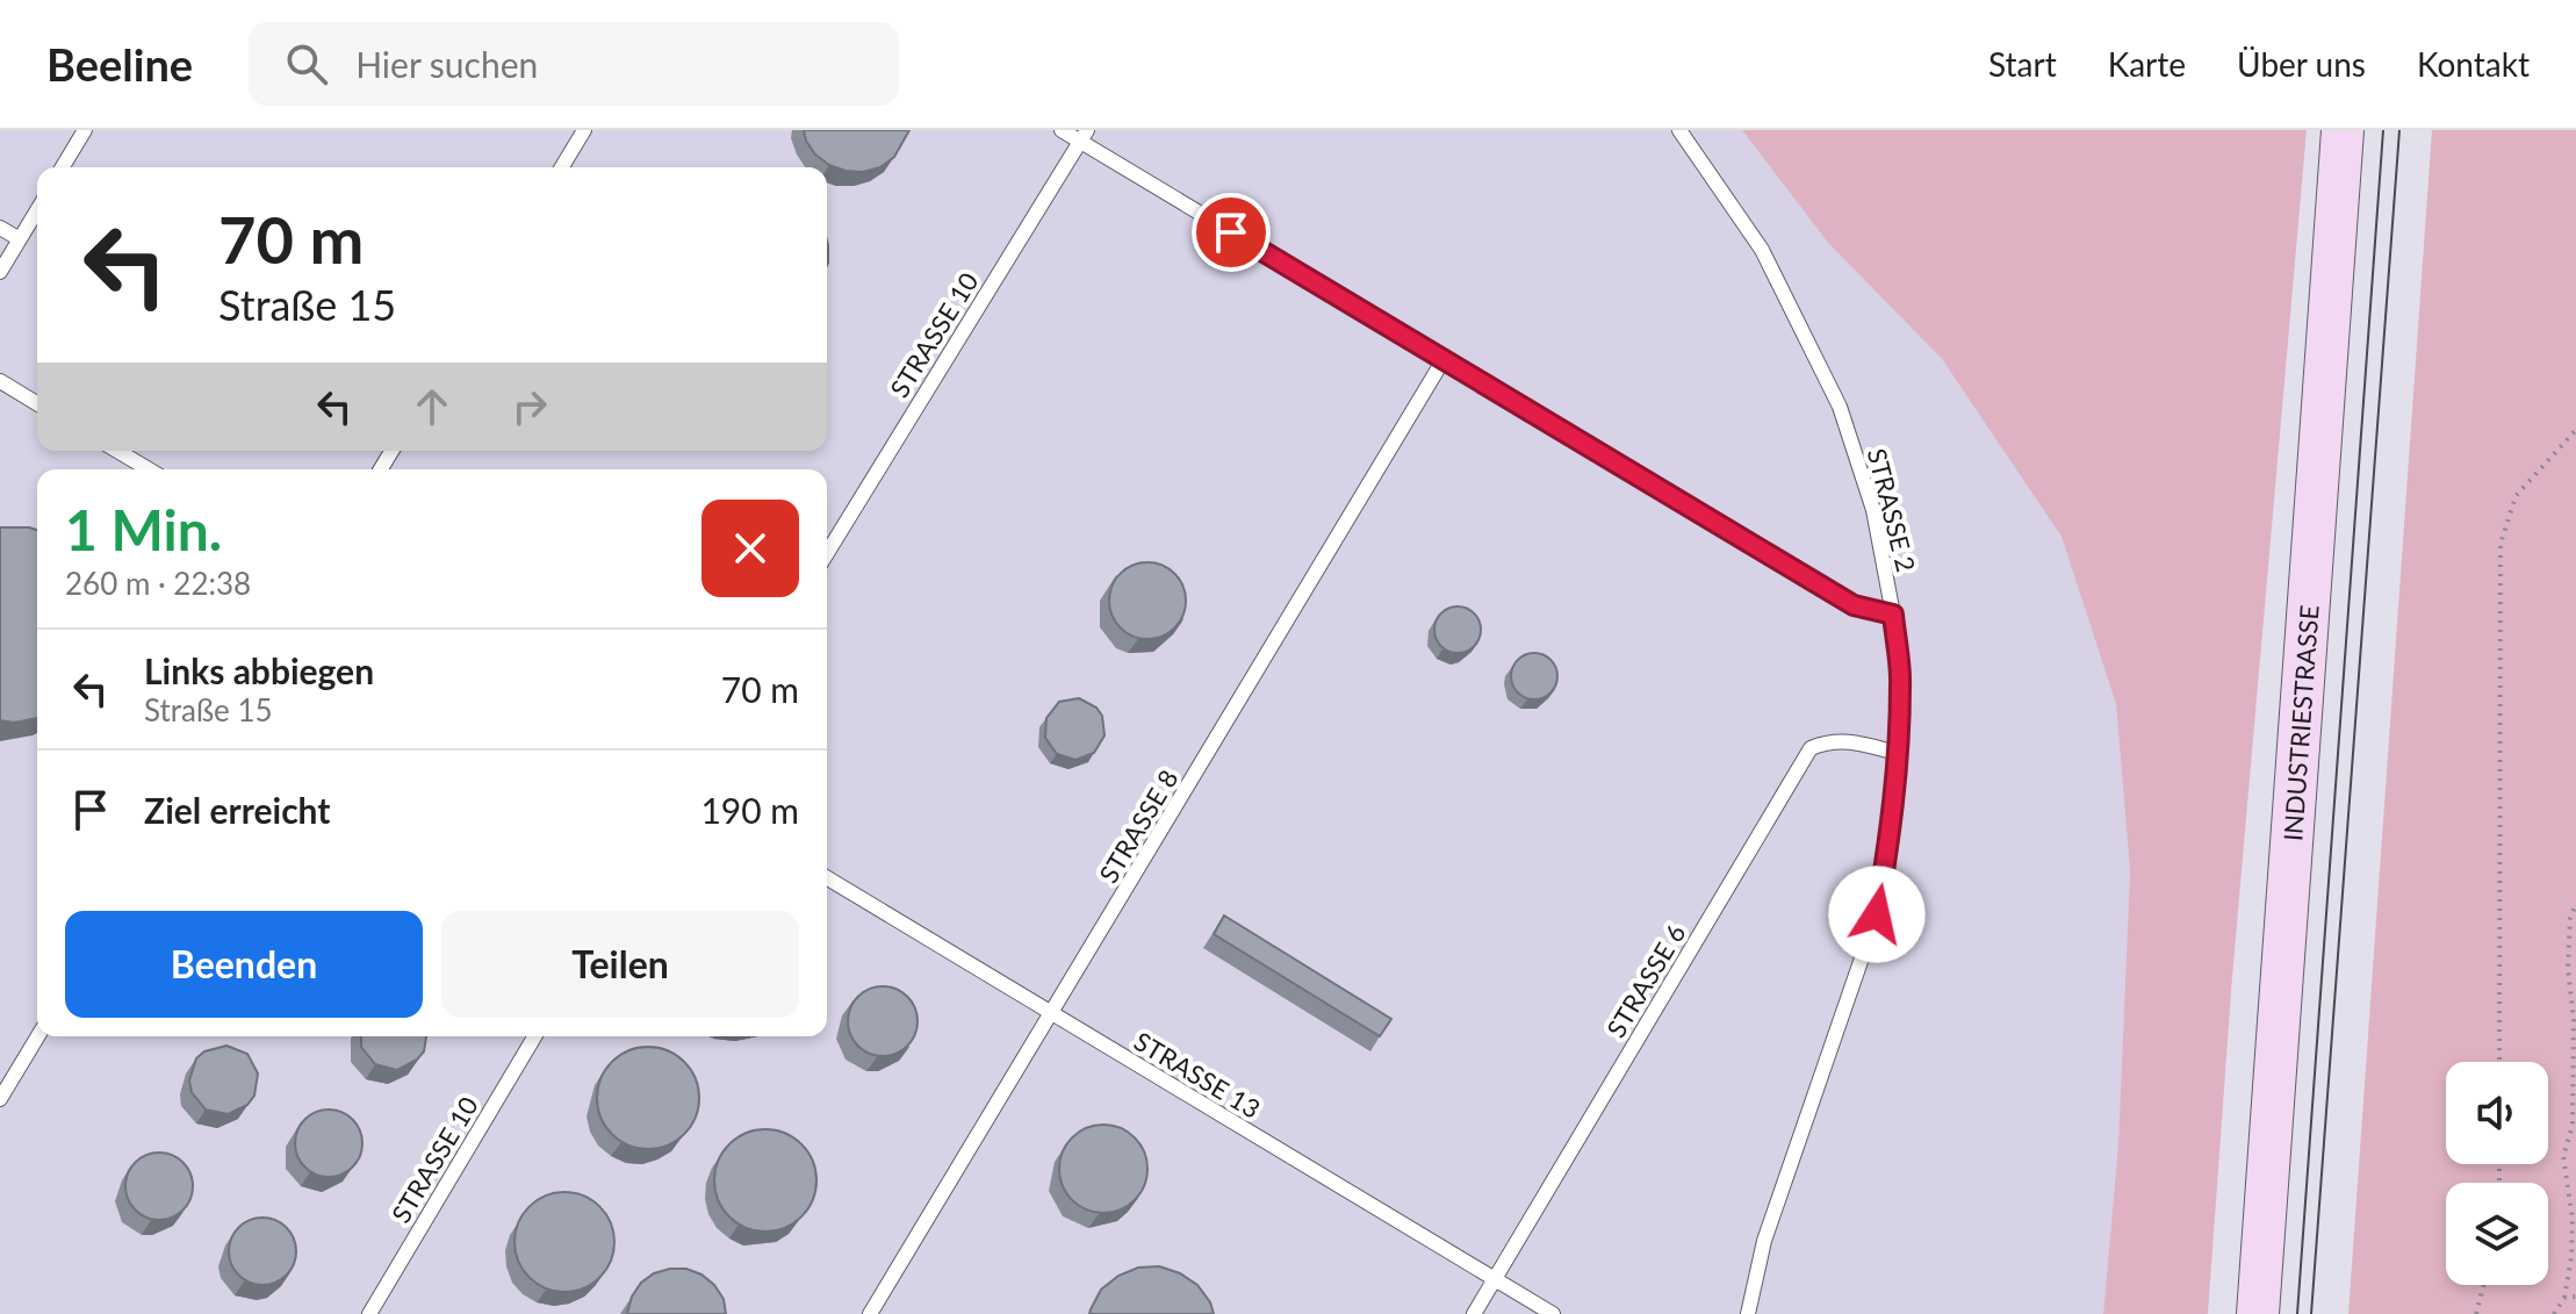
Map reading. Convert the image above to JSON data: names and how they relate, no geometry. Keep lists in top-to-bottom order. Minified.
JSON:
{"streets":{"main road":["INDUSTRIESTRASSE"],"lane":["STRASSE 10","STRASSE 2","STRASSE 8","STRASSE 6","STRASSE 13"]},"crossings":[["STRASSE 2","STRASSE 6"],["STRASSE 8","STRASSE 13"],["STRASSE 6","STRASSE 13"]],"page":{"header":"Beeline","search":"Hier suchen","nav":["Start","Karte","Über uns","Kontakt"],"turn":["70 m","Straße 15"],"heading":["1 Min.","260 m · 22:38"],"list":[{"name":"Links abbiegen","note":"Straße 15","value":"70 m"},{"name":"Ziel erreicht","value":"190 m"}],"buttons":["Beenden","Teilen"]}}
